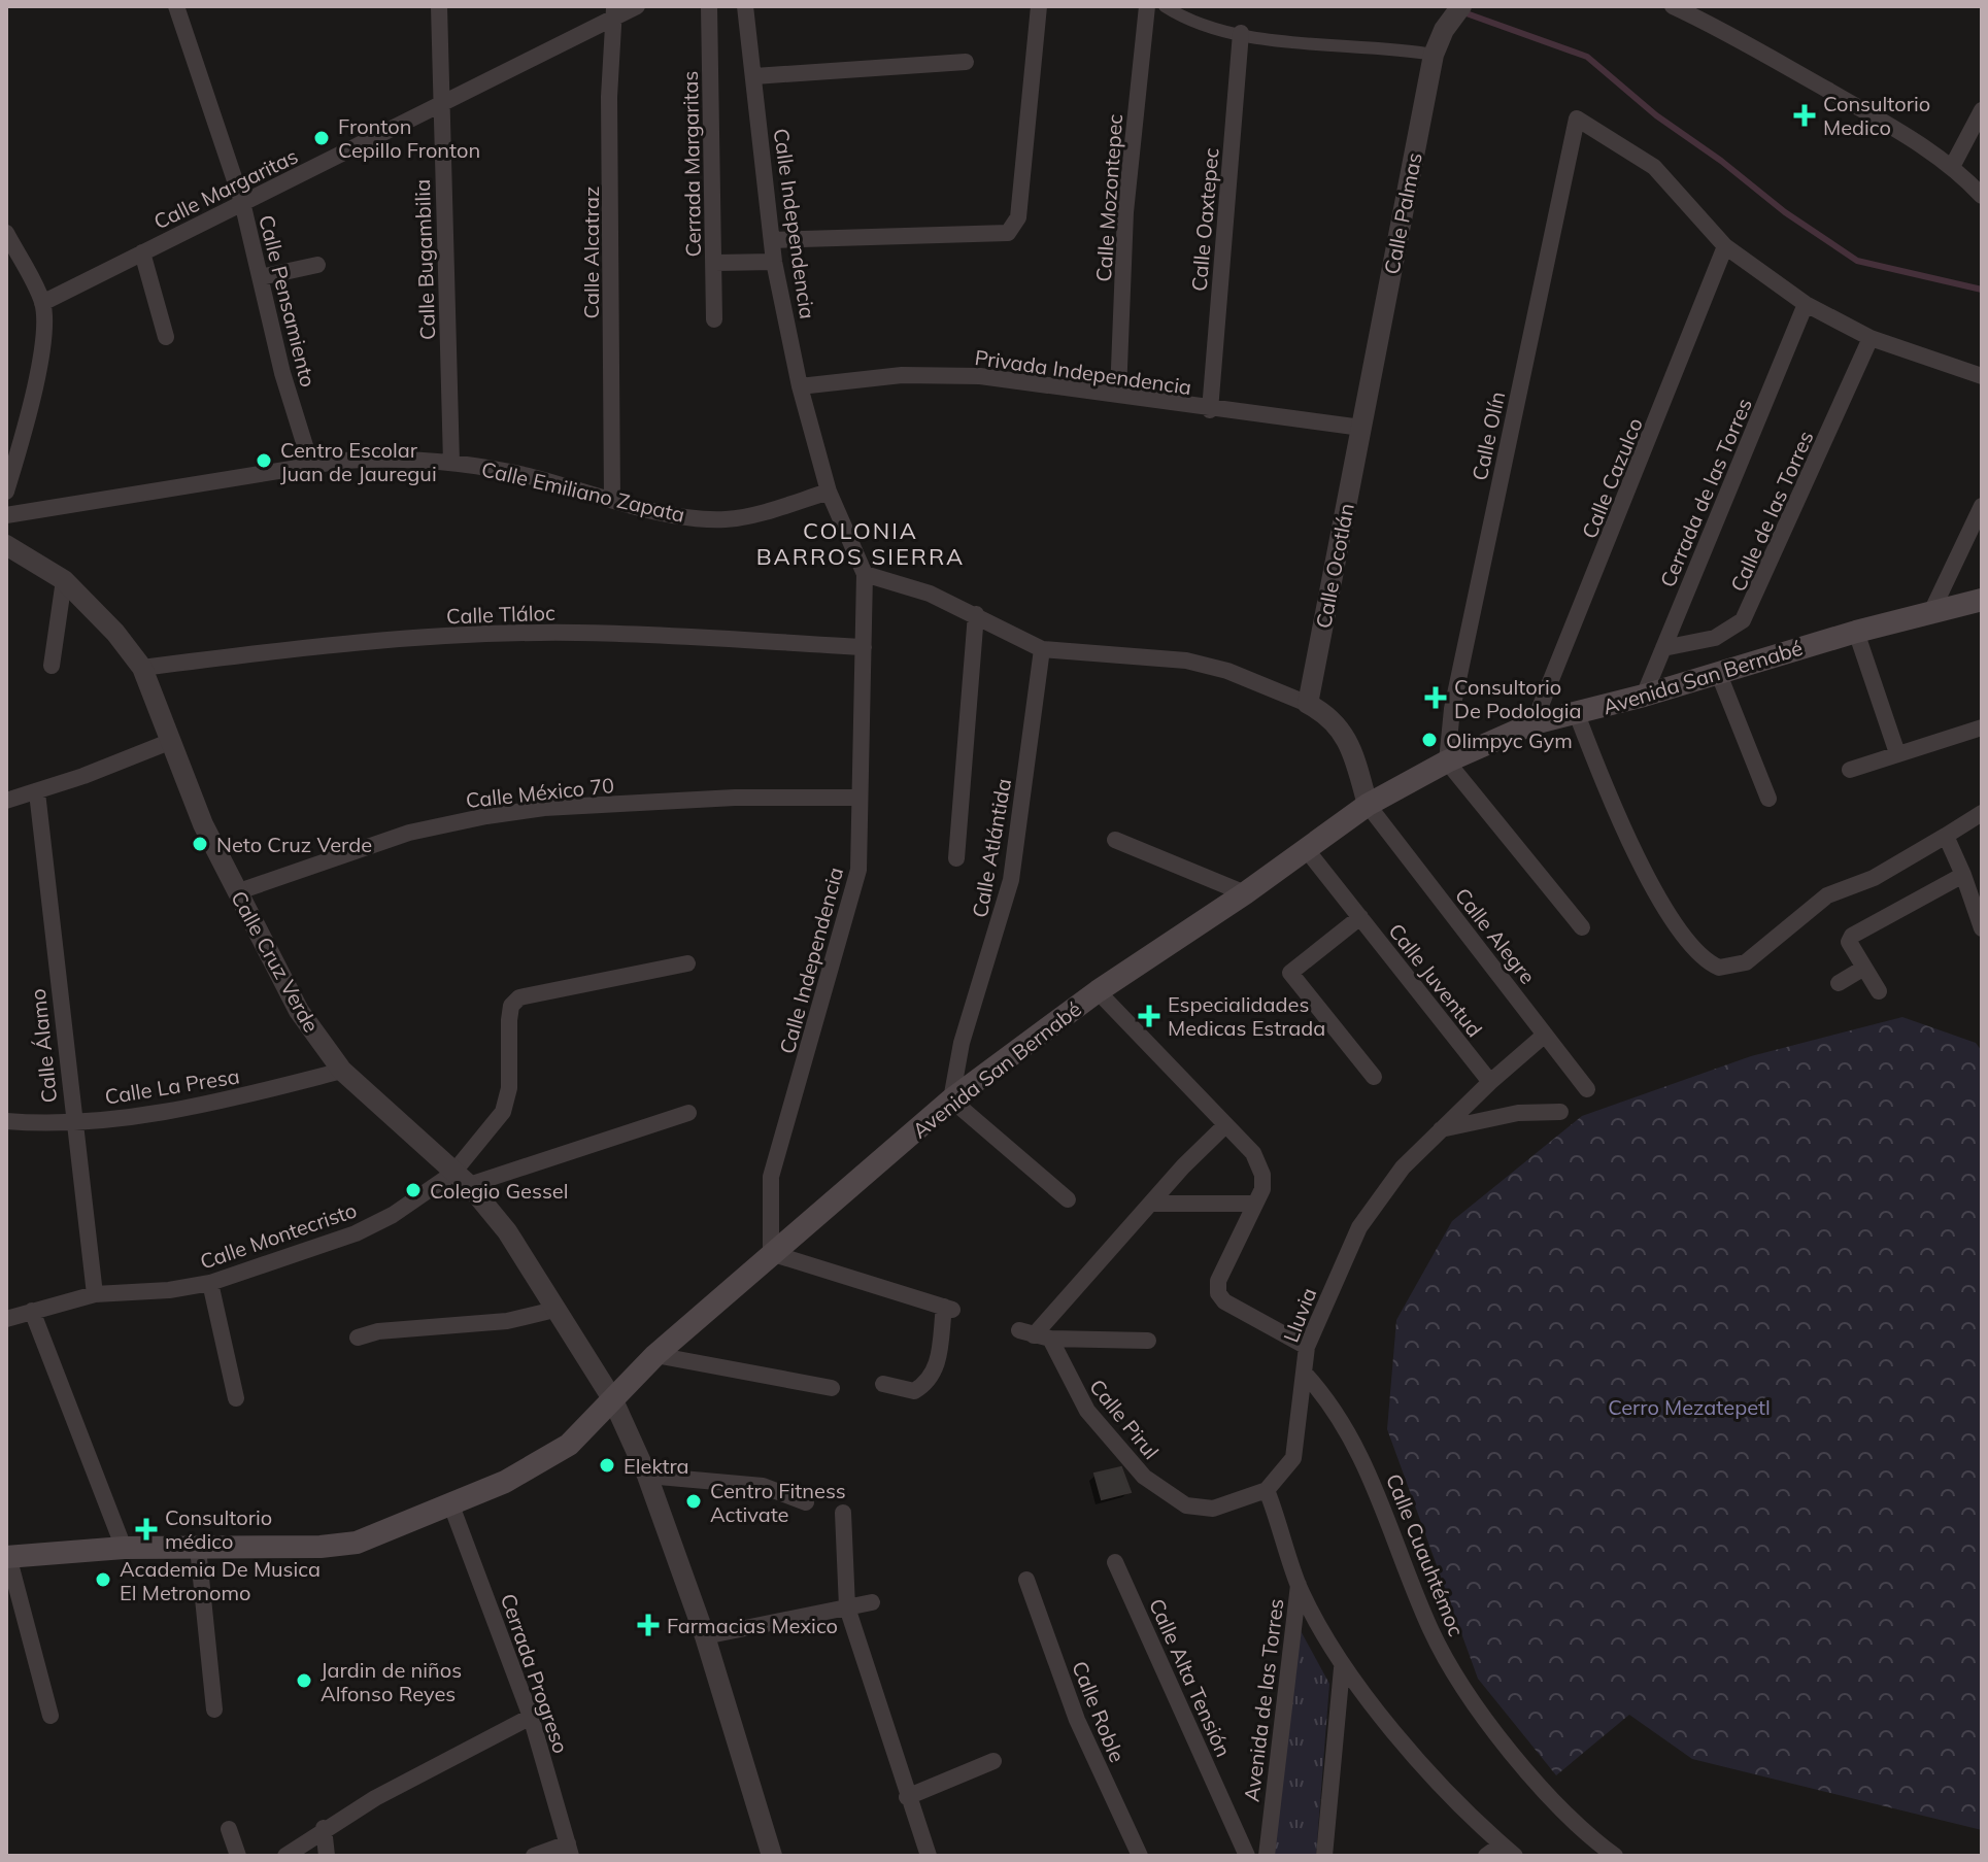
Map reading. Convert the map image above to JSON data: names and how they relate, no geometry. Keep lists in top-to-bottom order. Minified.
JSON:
{"streets":{"main road":["Avenida San Bernabé"],"street":["Cerrada Margaritas","Calle Margaritas","Calle Mozontepec","Calle Palmas","Calle Oaxtepec","Calle Independencia","Calle Alcatraz","Calle Bugambilia","Calle Pensamiento","Privada Independencia","Calle Olín","Calle Cazulco","Calle Emiliano Zapata","Cerrada de las Torres","Calle de las Torres","Calle Ocotlán","Calle Tláloc","Calle México 70","Calle Atlántida","Calle Alegre","Calle Cruz Verde","Calle Juventud","Calle Álamo","Calle La Presa","Calle Montecristo","Lluvia","Calle Pirul","Calle Cuauhtémoc","Cerrada Progreso","Calle Alta Tensión","Avenida de las Torres","Calle Roble"]},"crossings":[["Calle Margaritas","Calle Alcatraz"],["Calle Margaritas","Calle Bugambilia"],["Calle Margaritas","Calle Pensamiento"],["Calle Mozontepec","Privada Independencia"],["Calle Palmas","Privada Independencia"],["Calle Palmas","Calle Ocotlán"],["Calle Oaxtepec","Privada Independencia"],["Calle Independencia","Privada Independencia"],["Calle Independencia","Calle Emiliano Zapata"],["Calle Independencia","Calle Tláloc"],["Calle Independencia","Avenida San Bernabé"],["Calle Independencia","Calle México 70"],["Calle Alcatraz","Calle Emiliano Zapata"],["Calle Bugambilia","Calle Emiliano Zapata"],["Calle Pensamiento","Calle Emiliano Zapata"],["Privada Independencia","Calle Ocotlán"],["Calle Olín","Calle Cazulco"],["Calle Olín","Avenida San Bernabé"],["Calle Cazulco","Avenida San Bernabé"],["Cerrada de las Torres","Calle de las Torres"],["Cerrada de las Torres","Avenida San Bernabé"],["Calle Tláloc","Calle Cruz Verde"],["Avenida San Bernabé","Calle Atlántida"],["Avenida San Bernabé","Calle Alegre"],["Avenida San Bernabé","Calle Cruz Verde"],["Avenida San Bernabé","Calle Juventud"],["Avenida San Bernabé","Cerrada Progreso"],["Calle México 70","Calle Cruz Verde"],["Calle Cruz Verde","Calle La Presa"],["Calle Cruz Verde","Calle Montecristo"],["Calle Álamo","Calle La Presa"],["Calle Álamo","Calle Montecristo"],["Lluvia","Calle Pirul"],["Lluvia","Calle Cuauhtémoc"]],"districts":["COLONIA BARROS SIERRA"],"parks":["Cerro Mezatepetl"],"places":{"health":["Consultorio Medico","Consultorio De Podologia","Especialidades Medicas Estrada","Consultorio médico","Farmacias Mexico"],"other":["Fronton Cepillo Fronton","Centro Escolar Juan de Jauregui","Olimpyc Gym","Neto Cruz Verde","Colegio Gessel","Elektra","Centro Fitness Activate","Academia De Musica El Metronomo","Jardin de niños Alfonso Reyes"]}}
